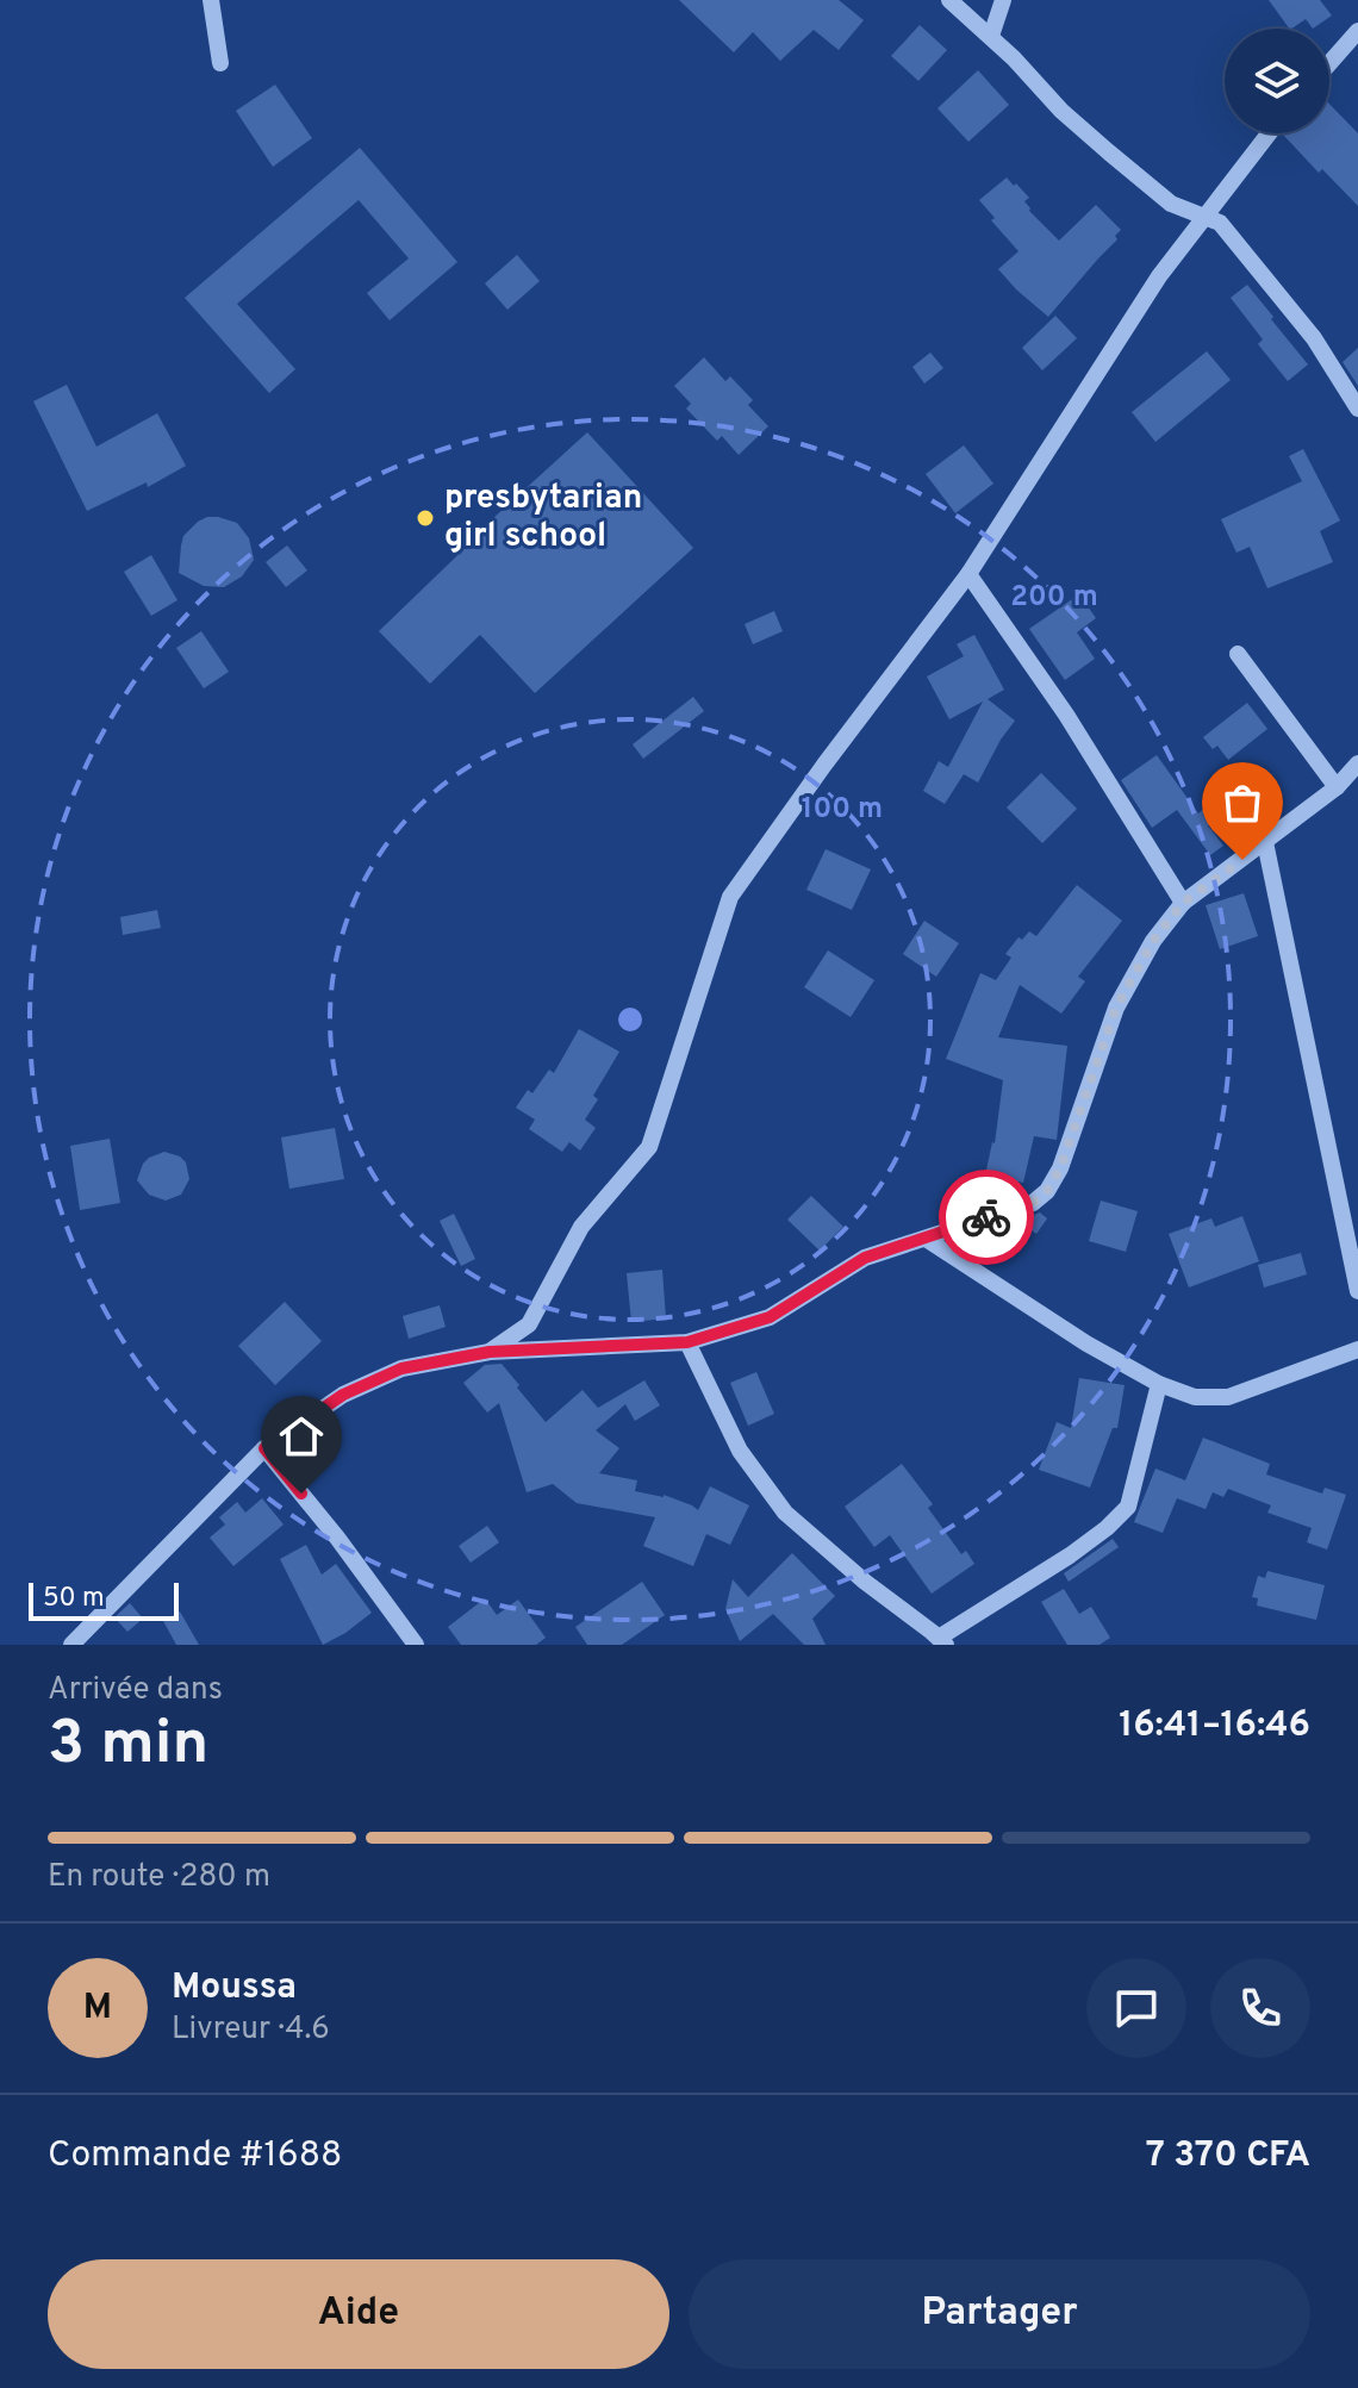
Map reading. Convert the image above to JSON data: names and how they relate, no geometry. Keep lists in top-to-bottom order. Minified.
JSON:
{"places":["presbytarian girl school"],"scale_bar":"50 m","page":{"scale":"50 m","heading":["3 min","Arrivée dans","16:41–16:46"],"panel":["Moussa","Livreur · 4.6","Commande #1688","7 370 CFA"],"bar":"En route · 280 m","round":"M","buttons":["Aide","Partager"]},"rings":["200 m","100 m"]}
